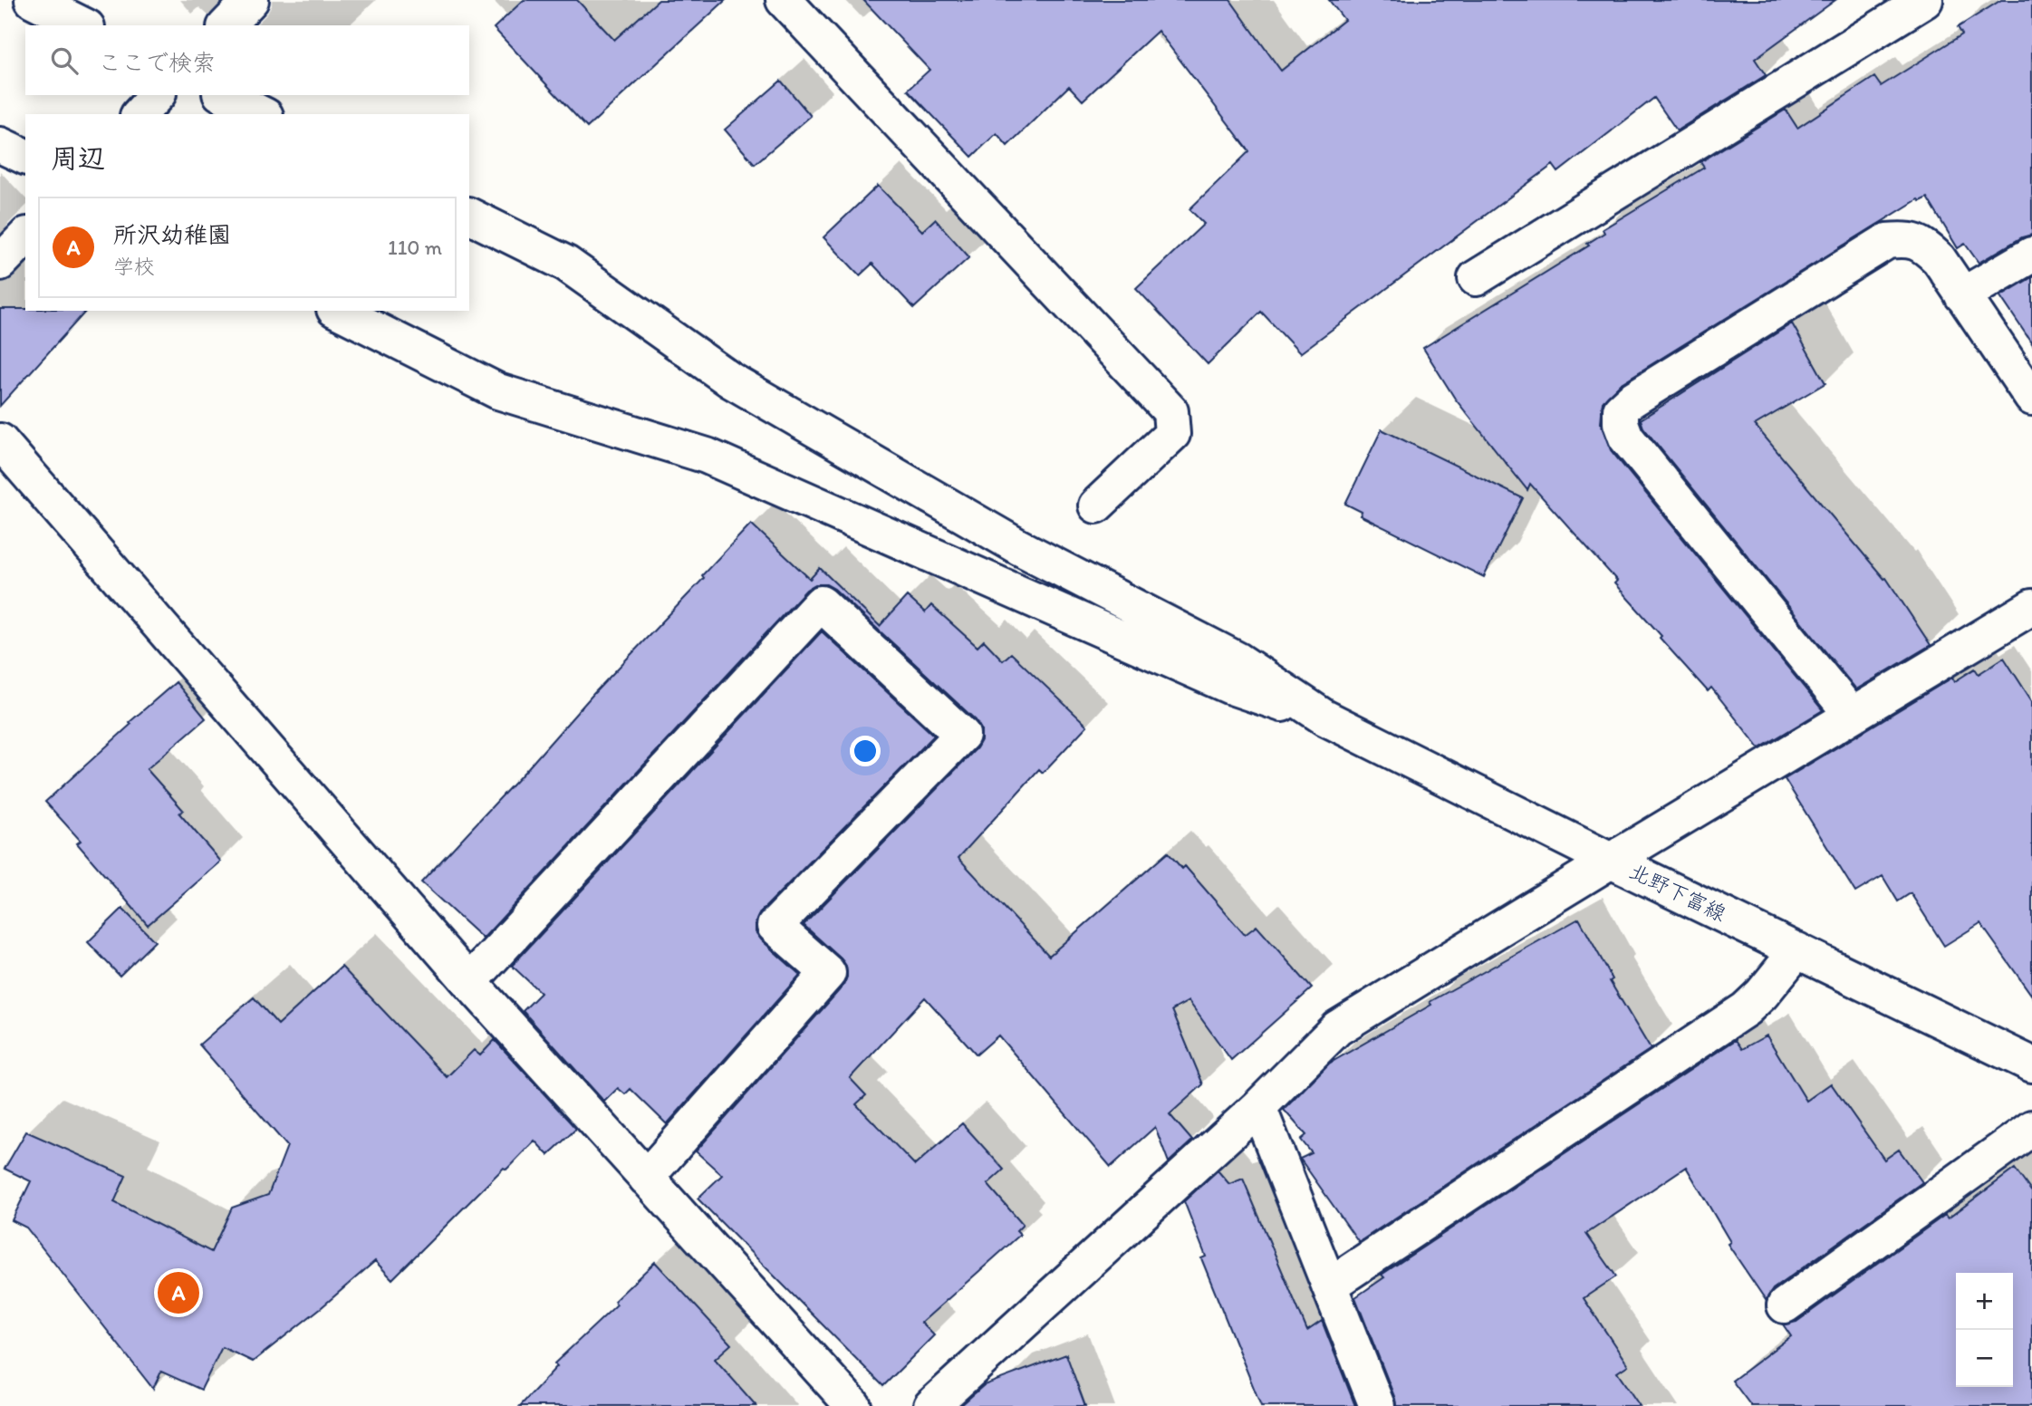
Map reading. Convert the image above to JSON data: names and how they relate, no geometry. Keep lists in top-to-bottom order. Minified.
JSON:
{"streets":{"street":["北野下富線"]},"page":{"search":"ここで検索","heading":"周辺","list":[{"mark":"A","name":"所沢幼稚園","note":"学校","value":"110 m"}],"pins":"A","map_buttons":["+","−"]}}
